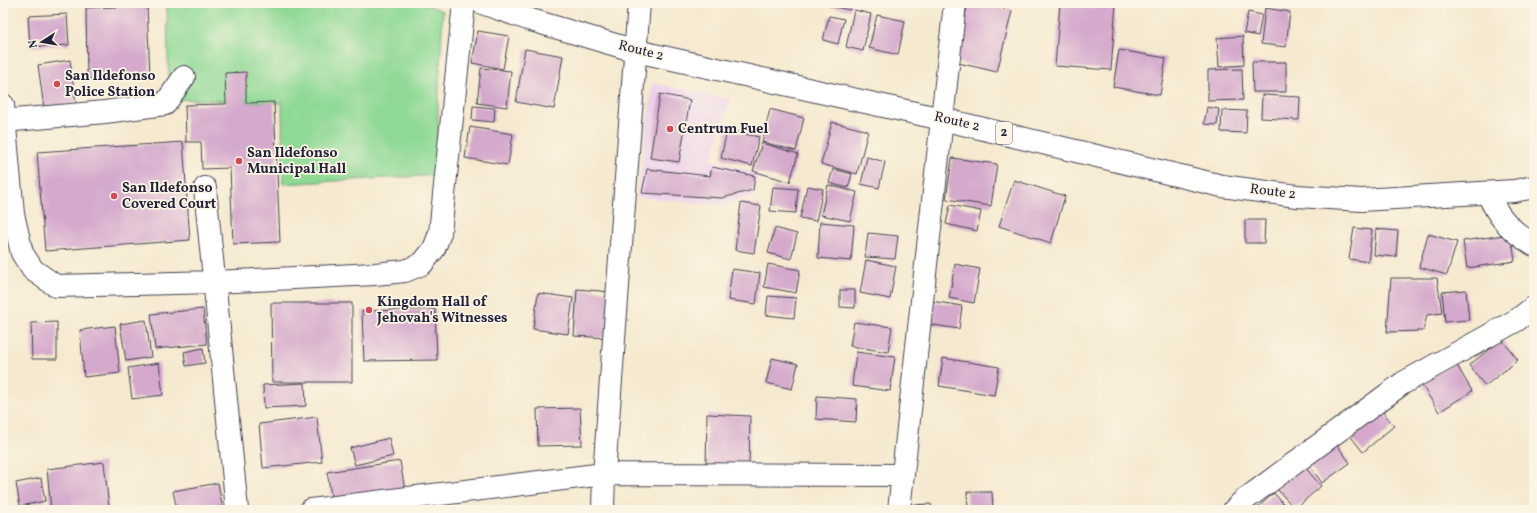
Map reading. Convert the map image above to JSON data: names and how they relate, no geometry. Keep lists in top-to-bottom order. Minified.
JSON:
{"streets":{"main road":["Route 2","2"]},"places":["San Ildefonso Police Station","Centrum Fuel","San Ildefonso Municipal Hall","San Ildefonso Covered Court","Kingdom Hall of Jehovah's Witnesses"],"north":"left"}
